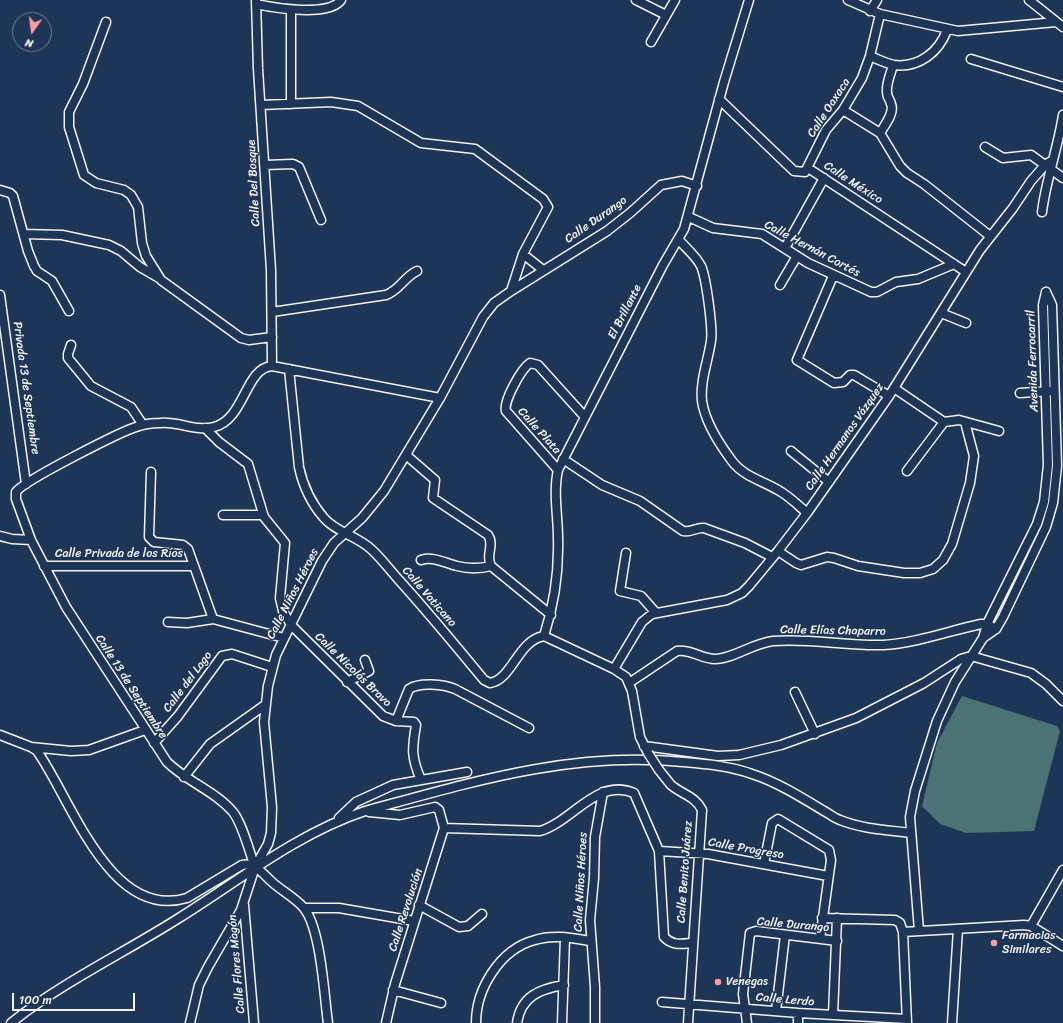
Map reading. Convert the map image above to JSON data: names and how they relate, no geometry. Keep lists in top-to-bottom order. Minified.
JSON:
{"streets":{"street":["Calle Oaxaca","Calle Del Bosque","Calle México","Calle Durango","Calle Hernán Cortés","El Brillante","Avenida Ferrocarril","Privada 13 de Septiembre","Calle Plata","Calle Hermanos Vázquez","Calle Privada de los Ríos","Calle Niños Héroes","Calle Vaticano","Calle Elías Chaparro","Calle Nicolás Bravo","Calle del Lago","Calle 13 de Septiembre","Calle Progreso","Calle Benito Juárez","Calle Revolución","Calle Flores Magón","Calle Lerdo"]},"crossings":[["Calle Oaxaca","Calle México"],["Calle México","Calle Hernán Cortés"],["Calle México","El Brillante"],["Calle México","Calle Hermanos Vázquez"],["Calle Durango","El Brillante"],["Calle Durango","Calle Niños Héroes"],["Calle Durango","Calle Lerdo"],["Calle Hernán Cortés","El Brillante"],["El Brillante","Calle Plata"],["El Brillante","Calle Vaticano"],["Avenida Ferrocarril","Calle Elías Chaparro"],["Privada 13 de Septiembre","Calle 13 de Septiembre"],["Calle Privada de los Ríos","Calle 13 de Septiembre"],["Calle Niños Héroes","Calle Vaticano"],["Calle Niños Héroes","Calle Nicolás Bravo"],["Calle Niños Héroes","Calle del Lago"],["Calle Niños Héroes","Calle 13 de Septiembre"],["Calle Elías Chaparro","Calle Benito Juárez"],["Calle del Lago","Calle 13 de Septiembre"],["Calle Progreso","Calle Benito Juárez"],["Calle Benito Juárez","Calle Lerdo"]],"places":["Farmacias Similares","Venegas"],"scale_bar":"100 m","north":"bottom"}
